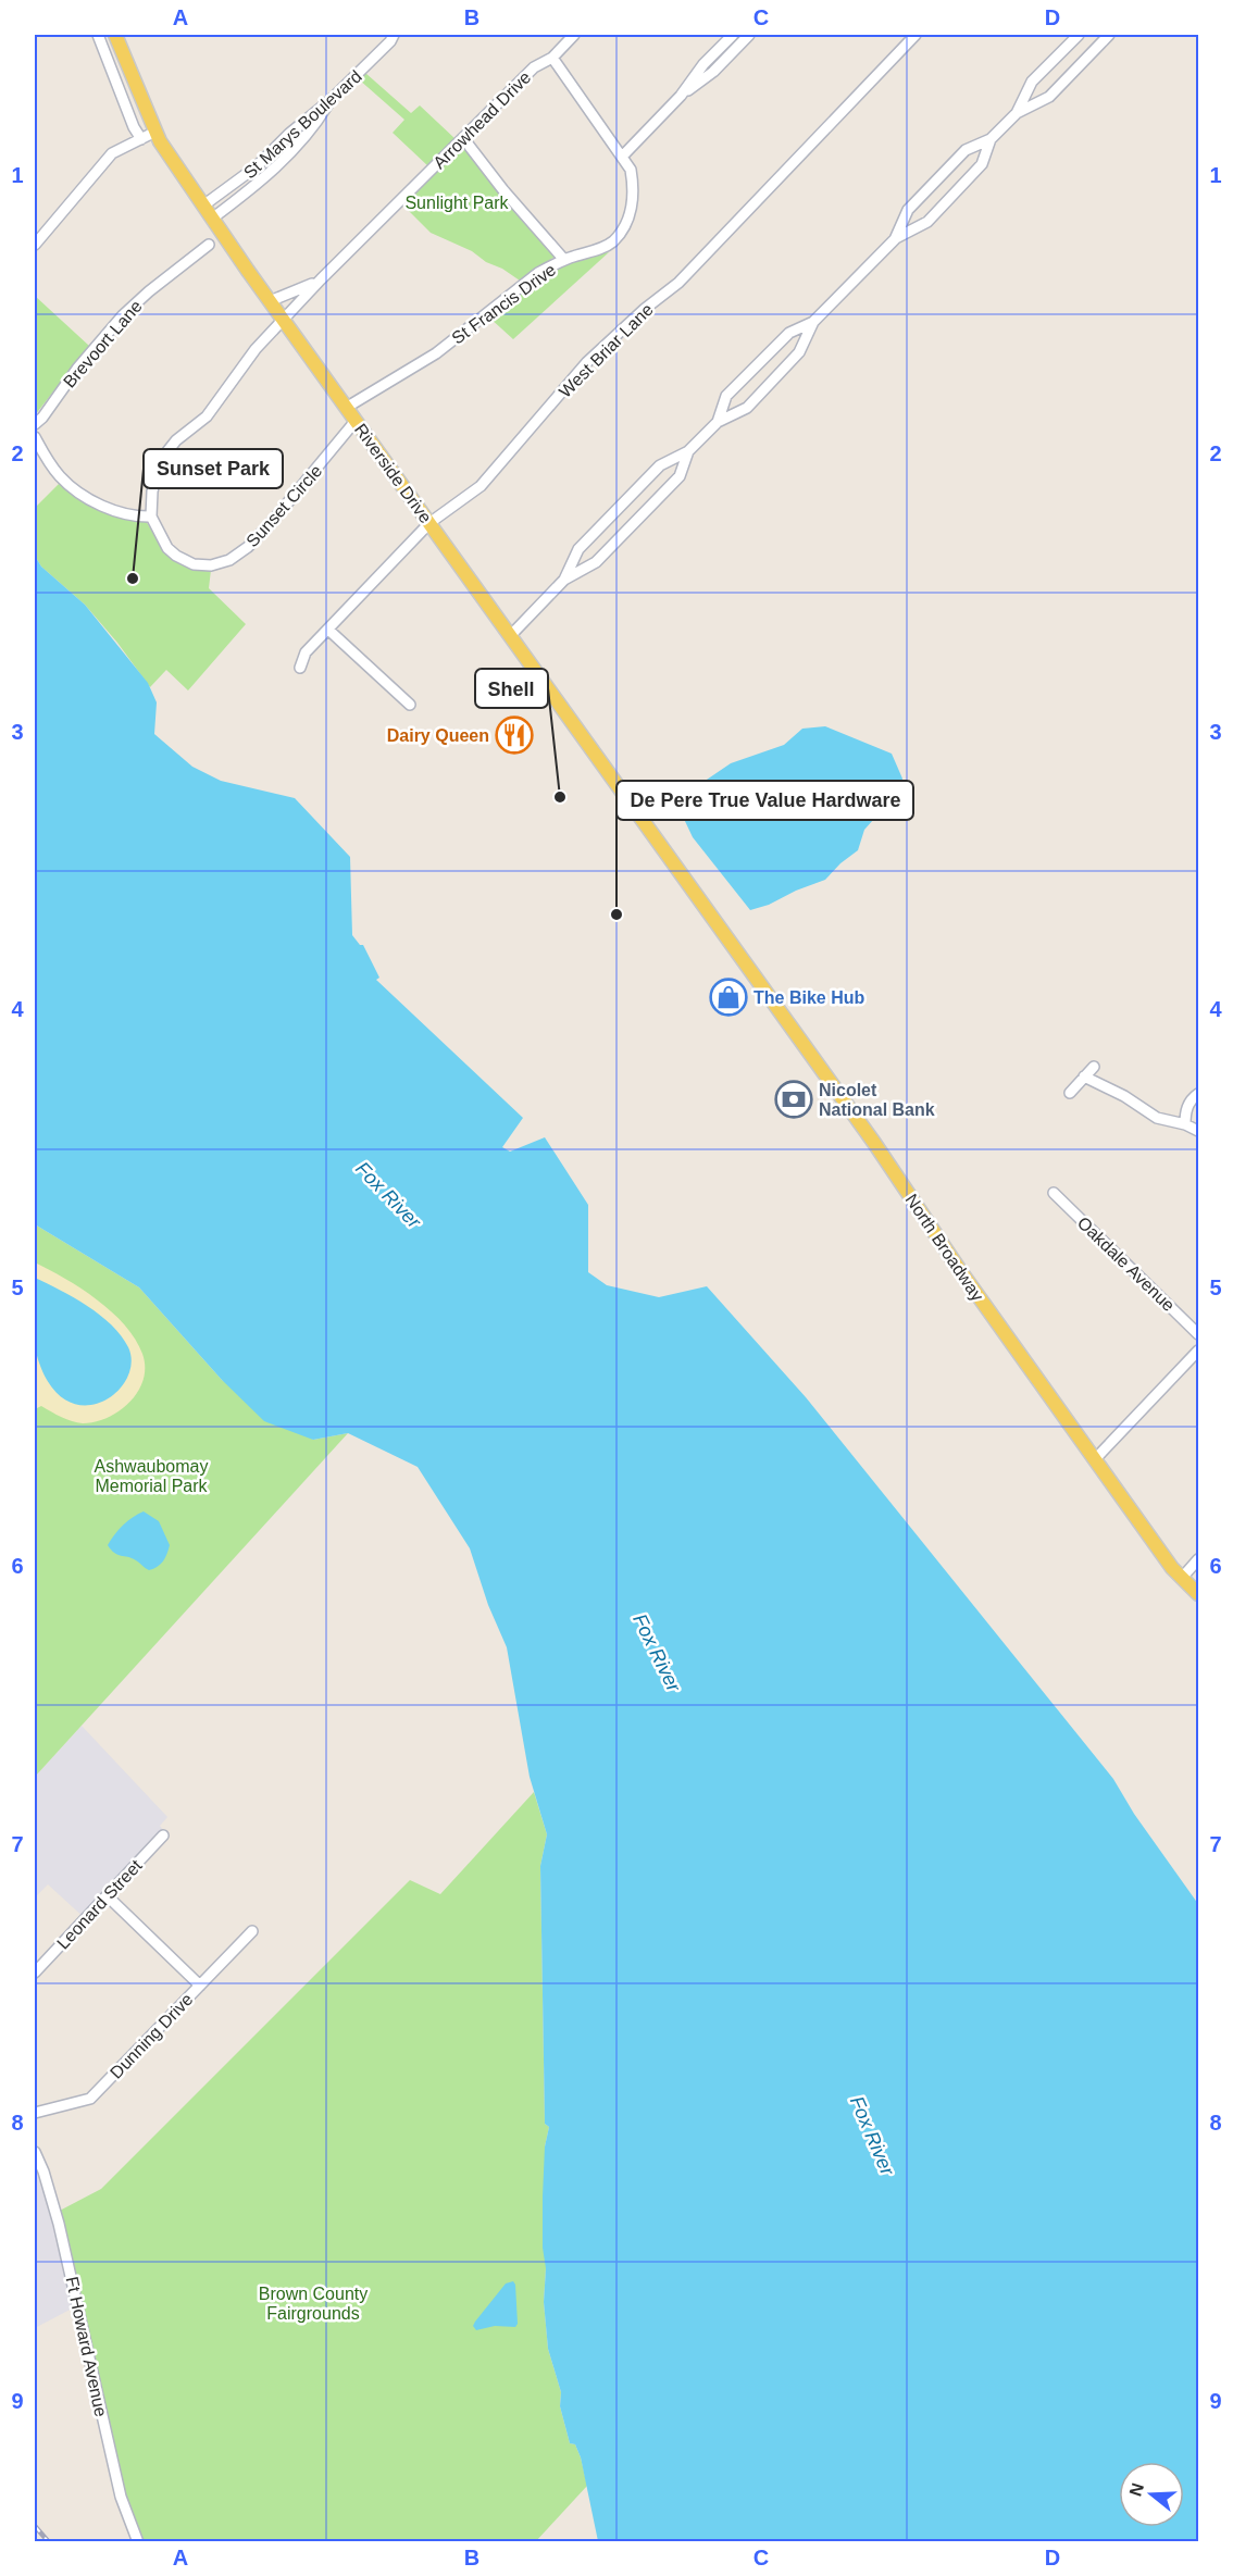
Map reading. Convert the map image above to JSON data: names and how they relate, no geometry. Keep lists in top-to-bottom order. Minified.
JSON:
{"streets":{"main road":["Riverside Drive","North Broadway"],"street":["Arrowhead Drive","St Marys Boulevard","St Francis Drive","Brevoort Lane","West Briar Lane","Sunset Circle","Oakdale Avenue","Leonard Street","Dunning Drive","Ft Howard Avenue"]},"crossings":[["Arrowhead Drive","St Francis Drive"],["Arrowhead Drive","Riverside Drive"],["St Marys Boulevard","Riverside Drive"],["St Francis Drive","Riverside Drive"],["West Briar Lane","Riverside Drive"],["Riverside Drive","Sunset Circle"],["Riverside Drive","North Broadway"]],"water":["Fox River"],"parks":["Sunlight Park","Ashwaubomay Memorial Park","Brown County Fairgrounds"],"places":{"other":["Sunset Park","Shell","De Pere True Value Hardware"],"restaurant":["Dairy Queen"],"shop":["The Bike Hub"],"bank":["Nicolet National Bank"]},"north":"left","grid":{"columns":["A","B","C","D"],"rows":["1","2","3","4","5","6","7","8","9"]}}
